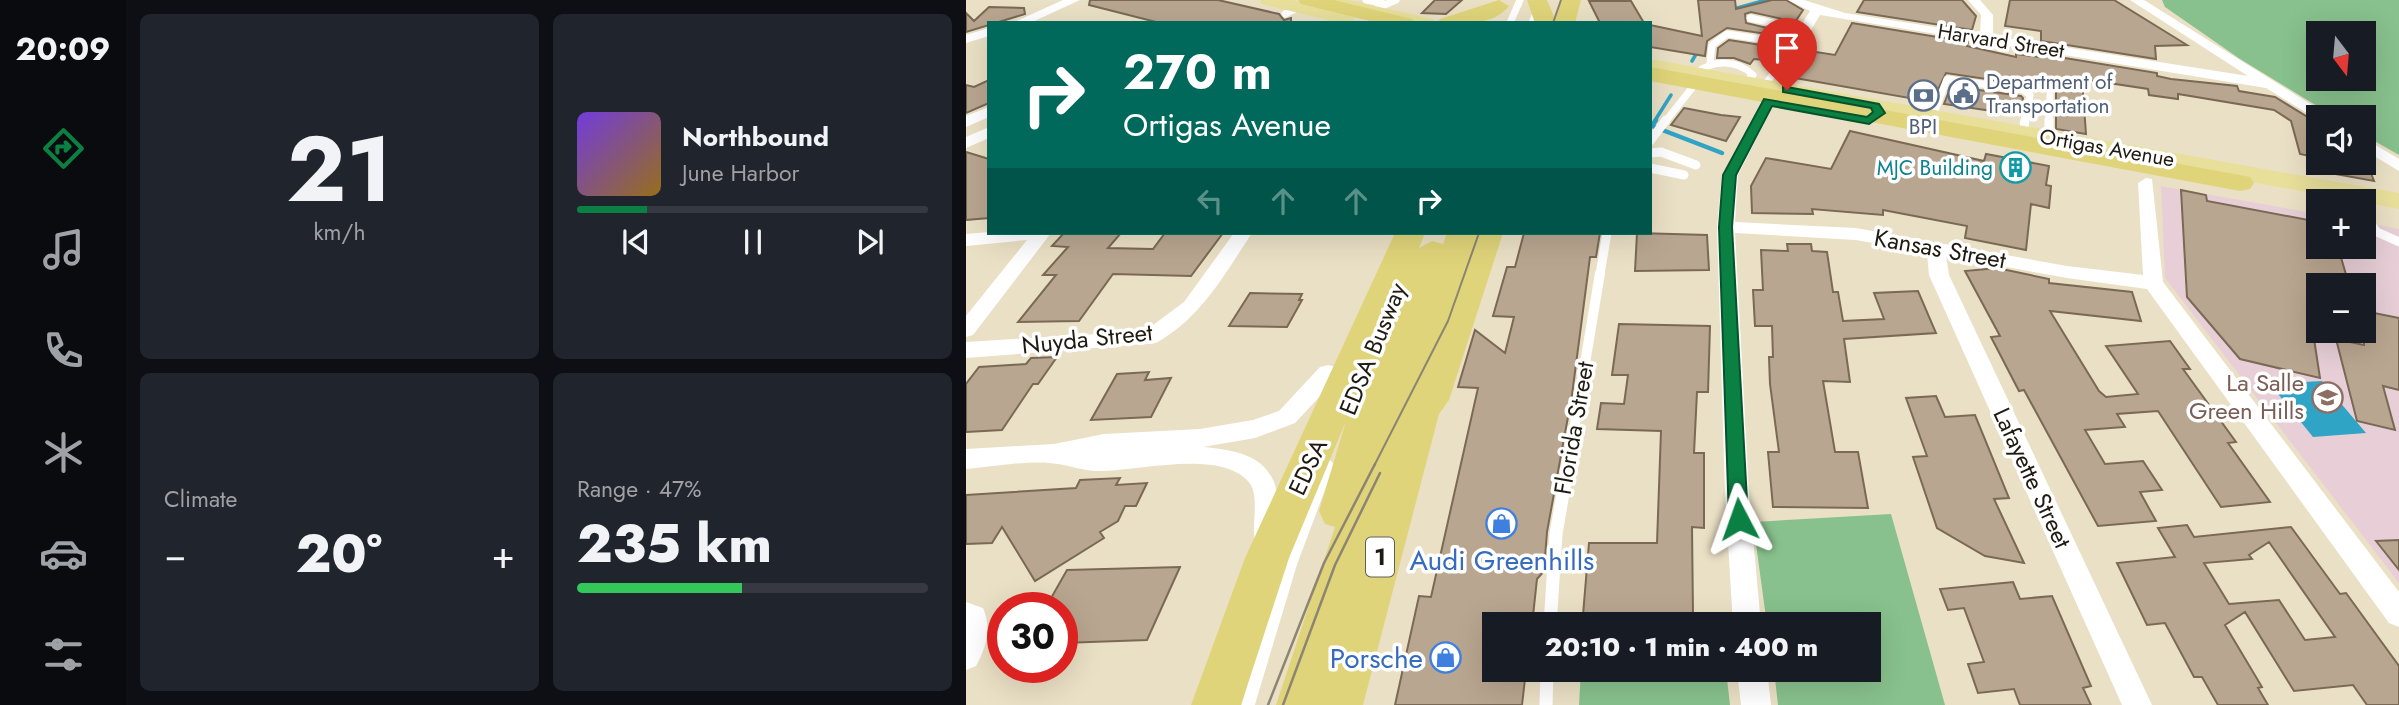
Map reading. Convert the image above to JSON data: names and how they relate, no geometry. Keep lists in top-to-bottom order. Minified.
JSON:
{"streets":{"highway":["EDSA","1"],"main road":["Ortigas Avenue"],"street":["Harvard Street","Kansas Street","Nuyda Street","Lafayette Street"],"lane":["EDSA Busway","Florida Street"]},"crossings":[["Kansas Street","Lafayette Street"],["EDSA Busway","EDSA"],["EDSA Busway","1"],["EDSA","1"]],"places":{"public building":["Department of Transportation"],"bank":["BPI"],"building":["MJC Building"],"school or university":["La Salle Green Hills"],"shop":["Audi Greenhills","Porsche"]},"north":"bottom","page":{"tabs":"20:09","tile":[["21","km/h"],"Climate",["Range · 47%","235 km"]],"map_buttons":["+","−"],"turn":["270 m","Ortigas Avenue"],"song":["Northbound","June Harbor"],"heat":["−","20°","+"],"limit":"30","trip":"20:10 · 1 min · 400 m"}}
